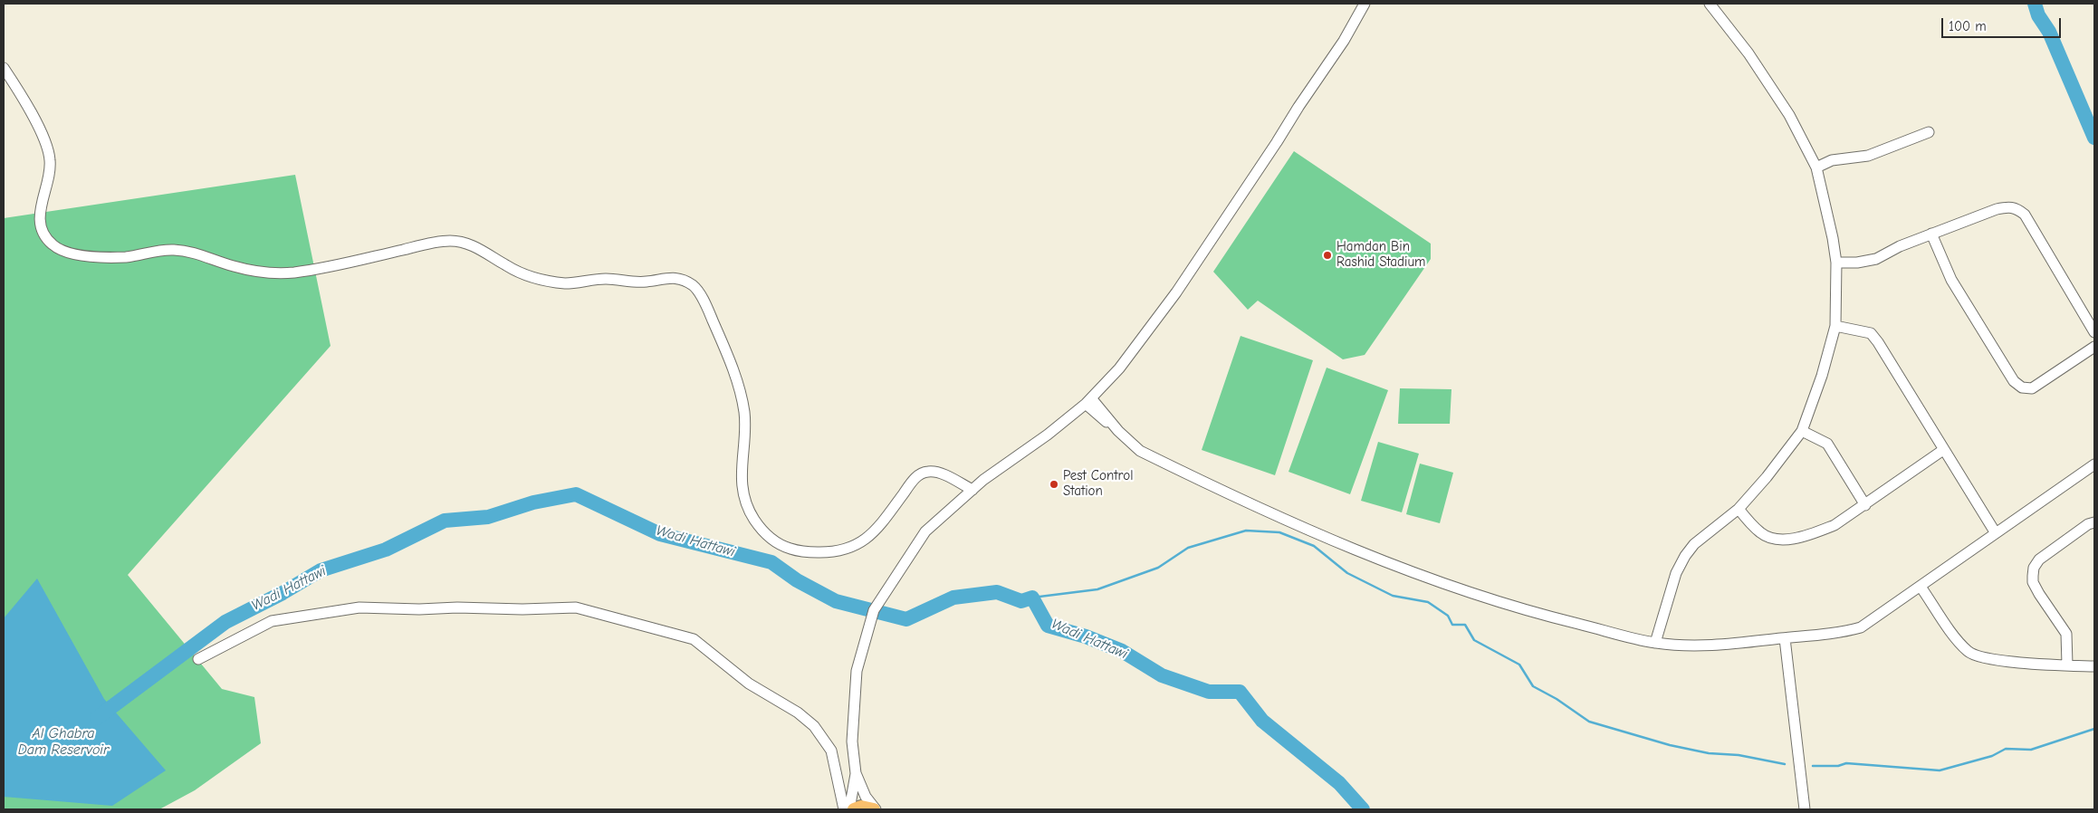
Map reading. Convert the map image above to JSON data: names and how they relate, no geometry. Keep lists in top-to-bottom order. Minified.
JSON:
{"water":["Wadi Hattawi","Al Ghabra Dam Reservoir"],"places":["Hamdan Bin Rashid Stadium","Pest Control Station"],"scale_bar":"100 m"}
